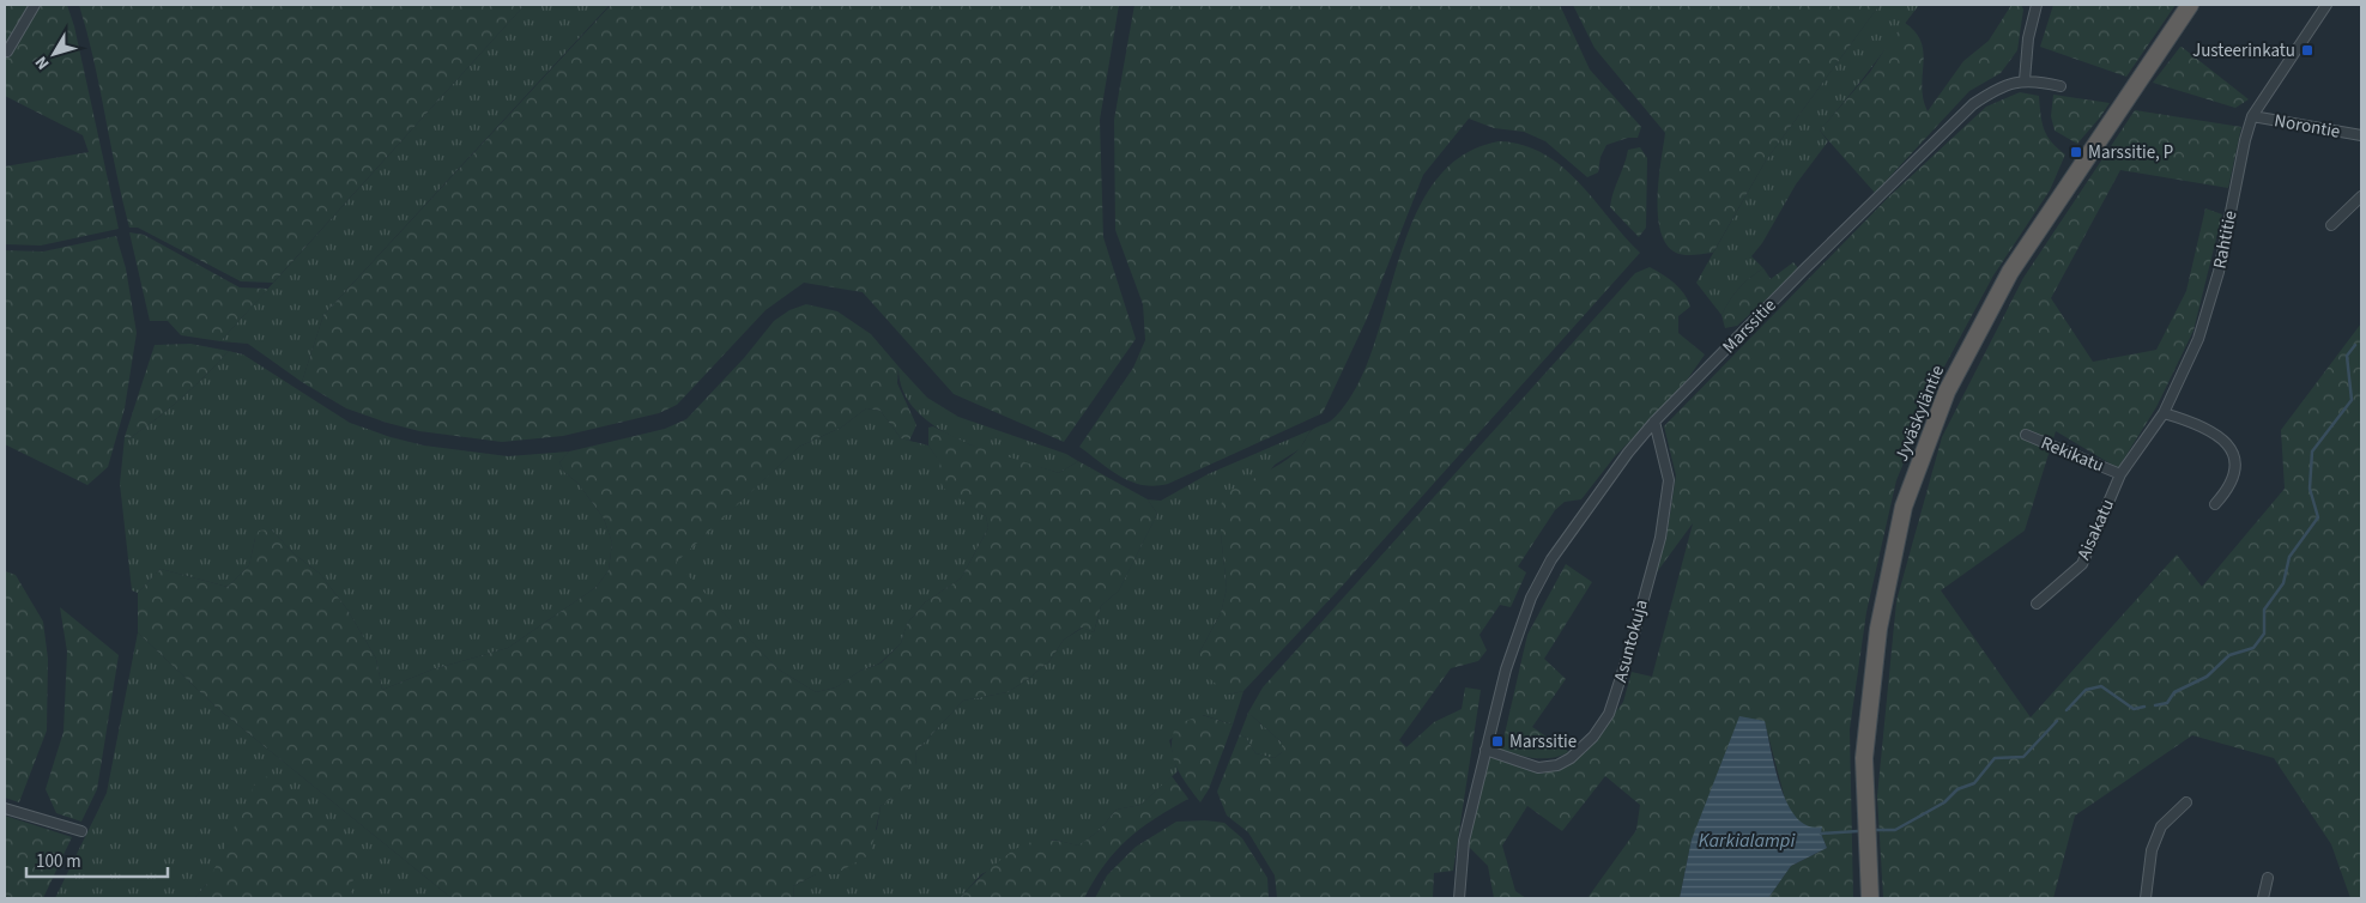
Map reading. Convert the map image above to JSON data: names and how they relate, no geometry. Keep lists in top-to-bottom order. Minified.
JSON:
{"streets":{"highway":["Jyväskyläntie"],"street":["Norontie","Rahtitie","Marssitie","Rekikatu","Aisakatu","Asuntokuja"]},"crossings":[["Norontie","Rahtitie"],["Rahtitie","Rekikatu"],["Rahtitie","Aisakatu"],["Marssitie","Asuntokuja"],["Rekikatu","Aisakatu"]],"water":["Karkialampi"],"places":{"transit":["Justeerinkatu","Marssitie, P","Marssitie"]},"scale_bar":"100 m","north":"bottom left"}
